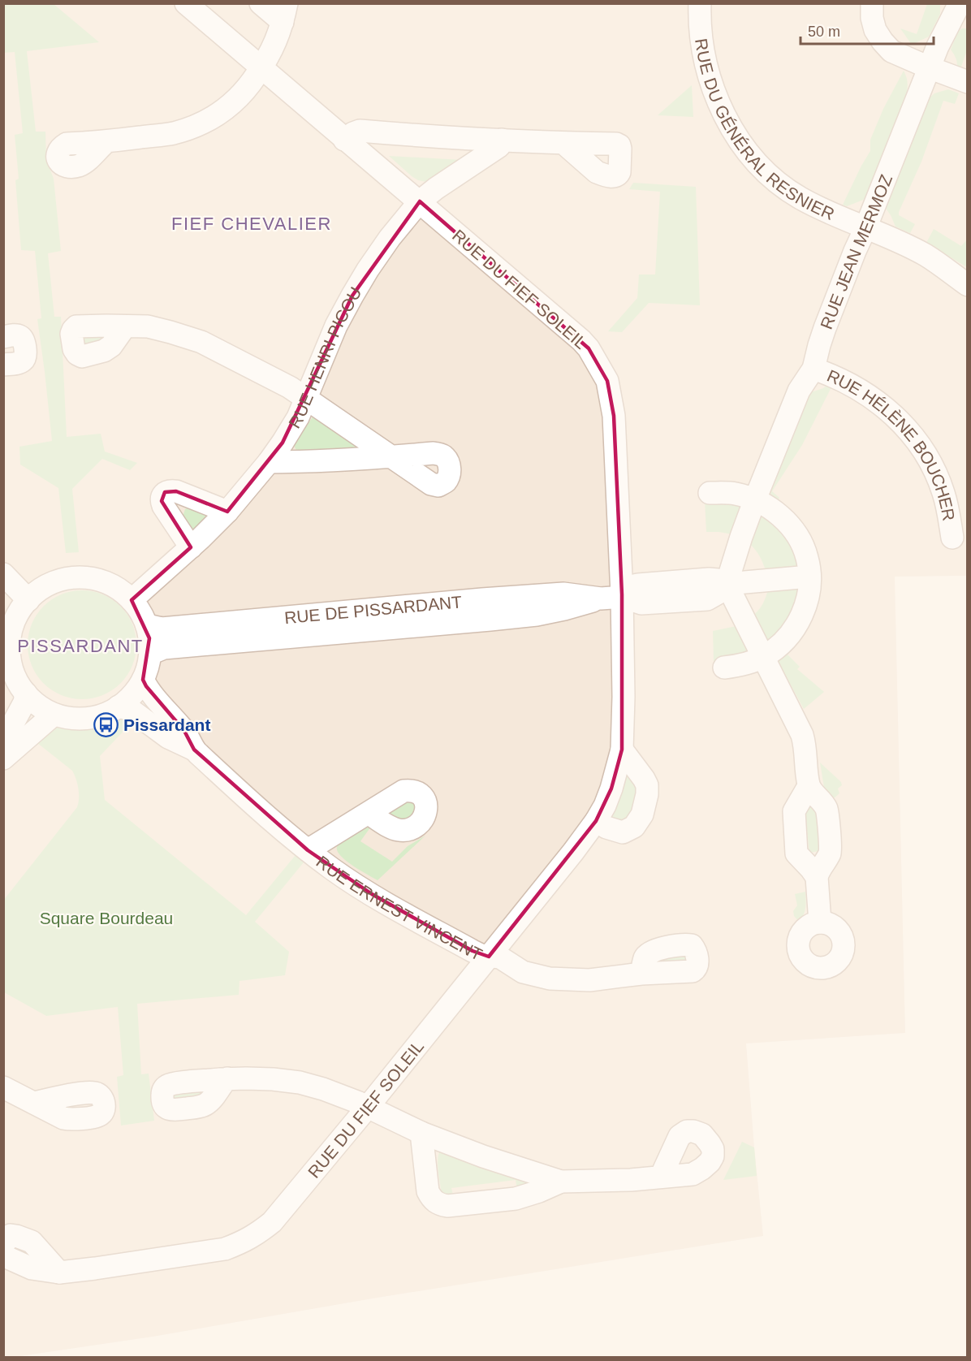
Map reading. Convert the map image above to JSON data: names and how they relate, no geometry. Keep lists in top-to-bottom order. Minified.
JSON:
{"streets":{"street":["RUE DU GÉNÉRAL RESNIER","RUE JEAN MERMOZ","RUE DU FIEF SOLEIL","RUE HENRI PICOU","RUE HÉLÈNE BOUCHER","RUE DE PISSARDANT","RUE ERNEST VINCENT"]},"crossings":[["RUE DU GÉNÉRAL RESNIER","RUE JEAN MERMOZ"],["RUE JEAN MERMOZ","RUE HÉLÈNE BOUCHER"],["RUE DU FIEF SOLEIL","RUE HENRI PICOU"],["RUE DU FIEF SOLEIL","RUE DE PISSARDANT"],["RUE DU FIEF SOLEIL","RUE ERNEST VINCENT"],["RUE HENRI PICOU","RUE DE PISSARDANT"],["RUE HENRI PICOU","RUE ERNEST VINCENT"],["RUE DE PISSARDANT","RUE ERNEST VINCENT"]],"districts":["FIEF CHEVALIER","PISSARDANT"],"parks":["Square Bourdeau"],"places":{"bus stop":["Pissardant"]},"scale_bar":"50 m"}
